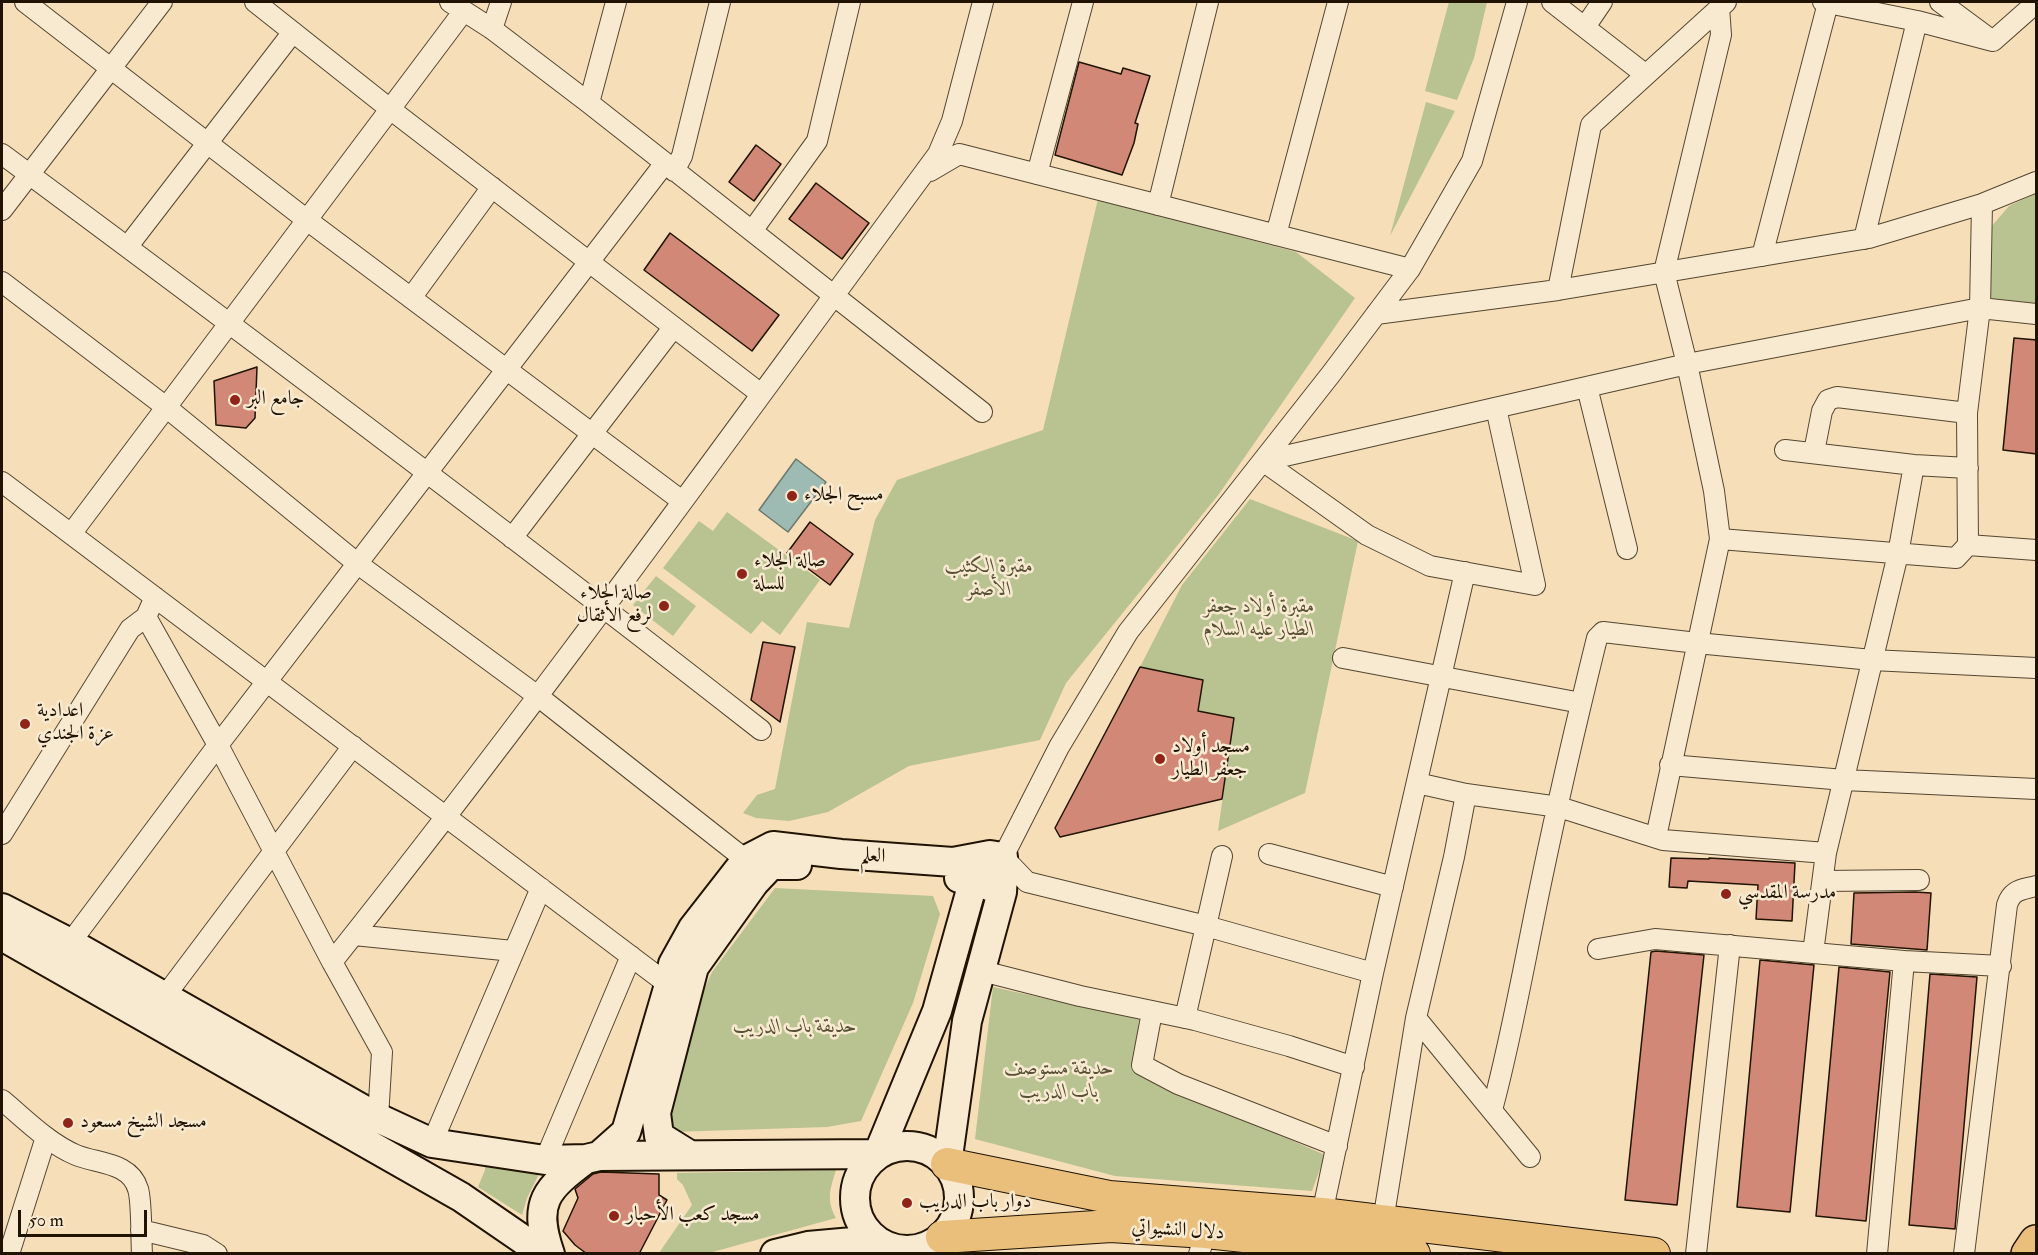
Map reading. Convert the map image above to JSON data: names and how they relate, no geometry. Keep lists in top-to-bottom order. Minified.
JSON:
{"streets":{"main road":["العلم","دلال النشيواتي"]},"parks":["مقبرة الكثيب الأصفر","مقبرة أولاد جعفر الطيار عليه السلام","حديقة باب الدريب","حديقة مستوصف باب الدريب"],"places":["جامع البر","مسبح الجلاء","صالة الجلاء للسلة","صالة الجلاء لرفع الأثقال","اعدادية عزة الجندي","مسجد أولاد جعفر الطيار","مدرسة المقدسي","مسجد الشيخ مسعود","دوار باب الدريب","مسجد كعب الأحبار"],"scale_bar":"50 m"}
